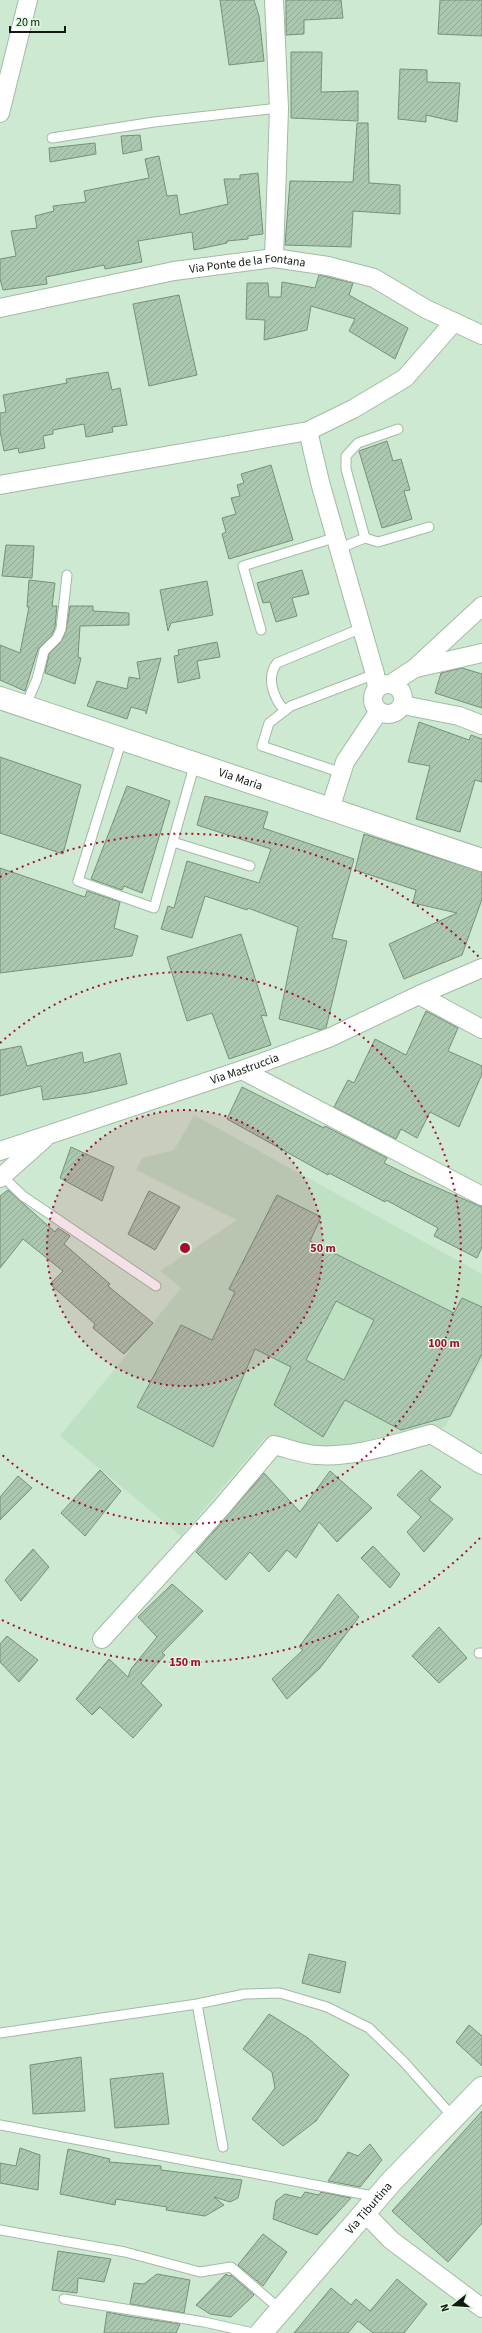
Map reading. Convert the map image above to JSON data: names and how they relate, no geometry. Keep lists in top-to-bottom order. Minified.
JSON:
{"streets":{"street":["Via Ponte de la Fontana","Via Maria","Via Mastruccia","Via Tiburtina"]},"scale_bar":"20 m","north":"left","rings":["50 m","100 m","150 m"]}
